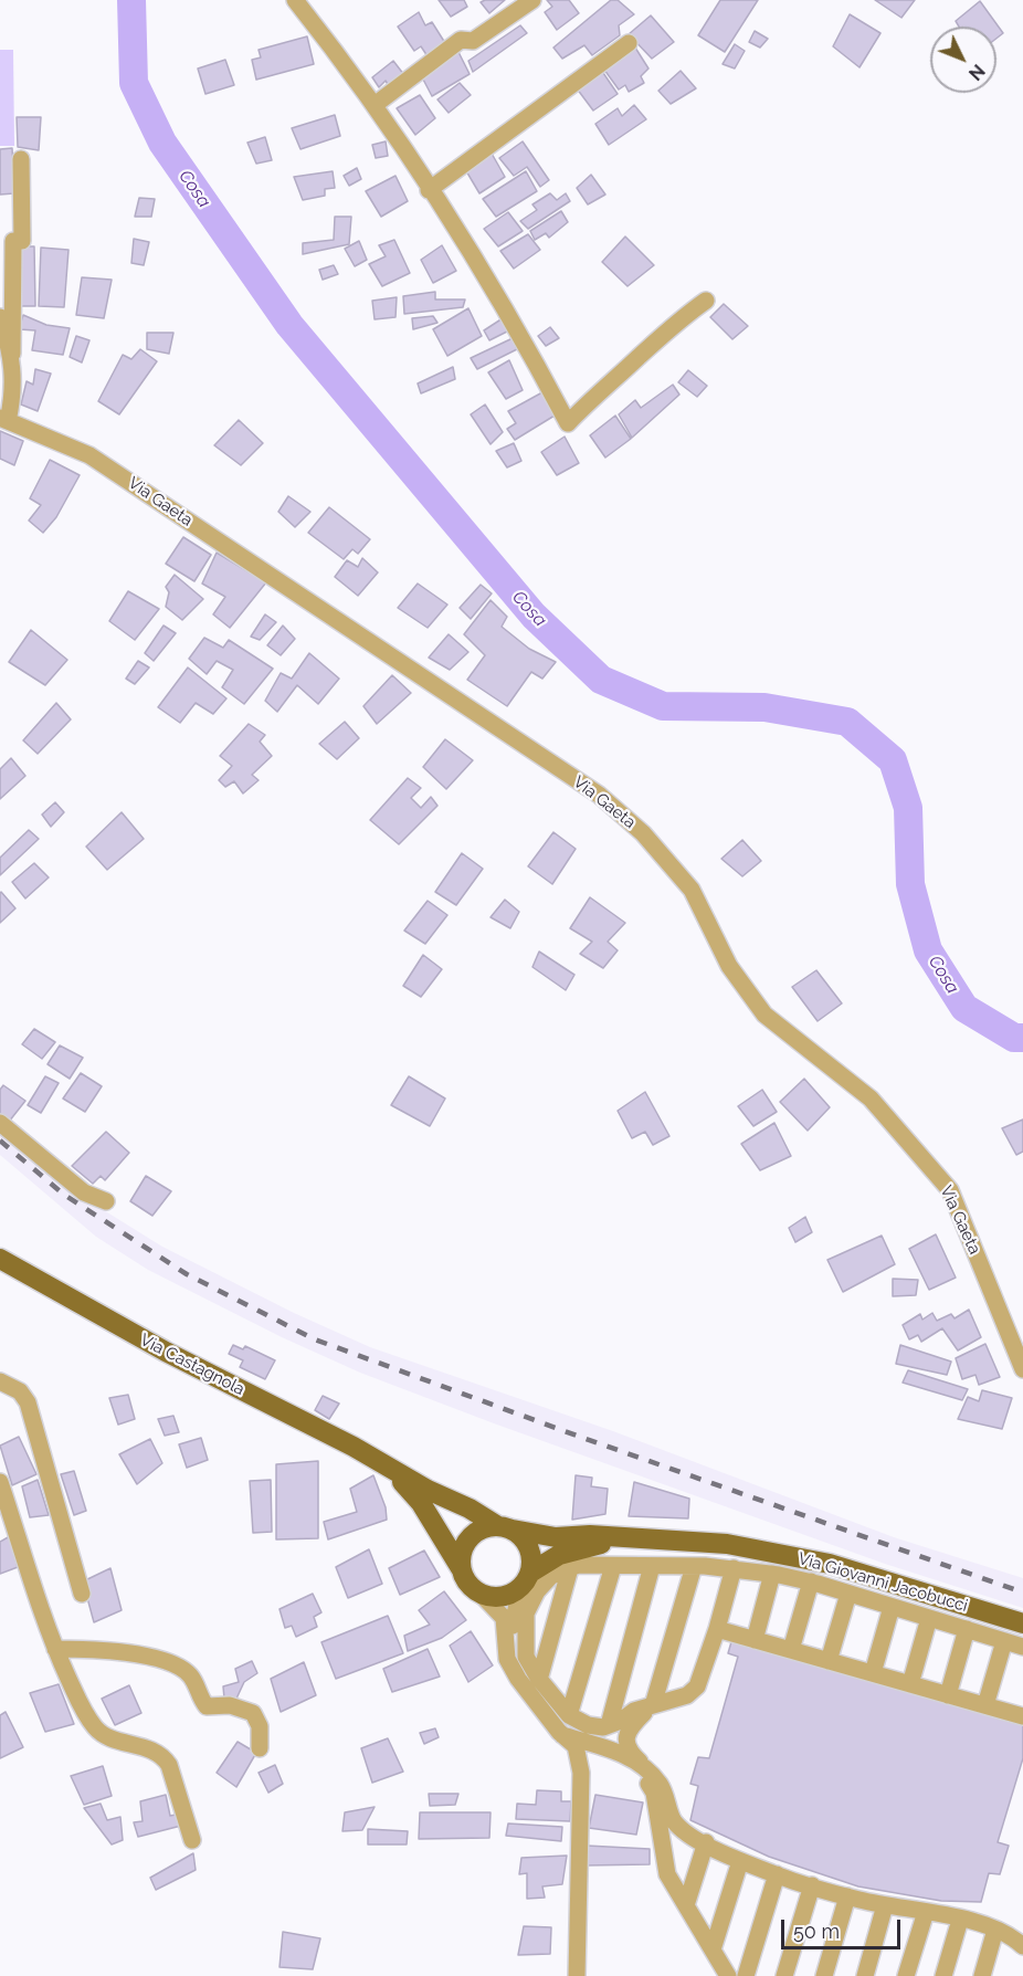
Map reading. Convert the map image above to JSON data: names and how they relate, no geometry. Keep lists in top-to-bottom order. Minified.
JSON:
{"streets":{"main road":["Via Castagnola","Via Giovanni Jacobucci"],"street":["Via Gaeta"]},"water":["Cosa"],"scale_bar":"50 m","north":"bottom right"}
